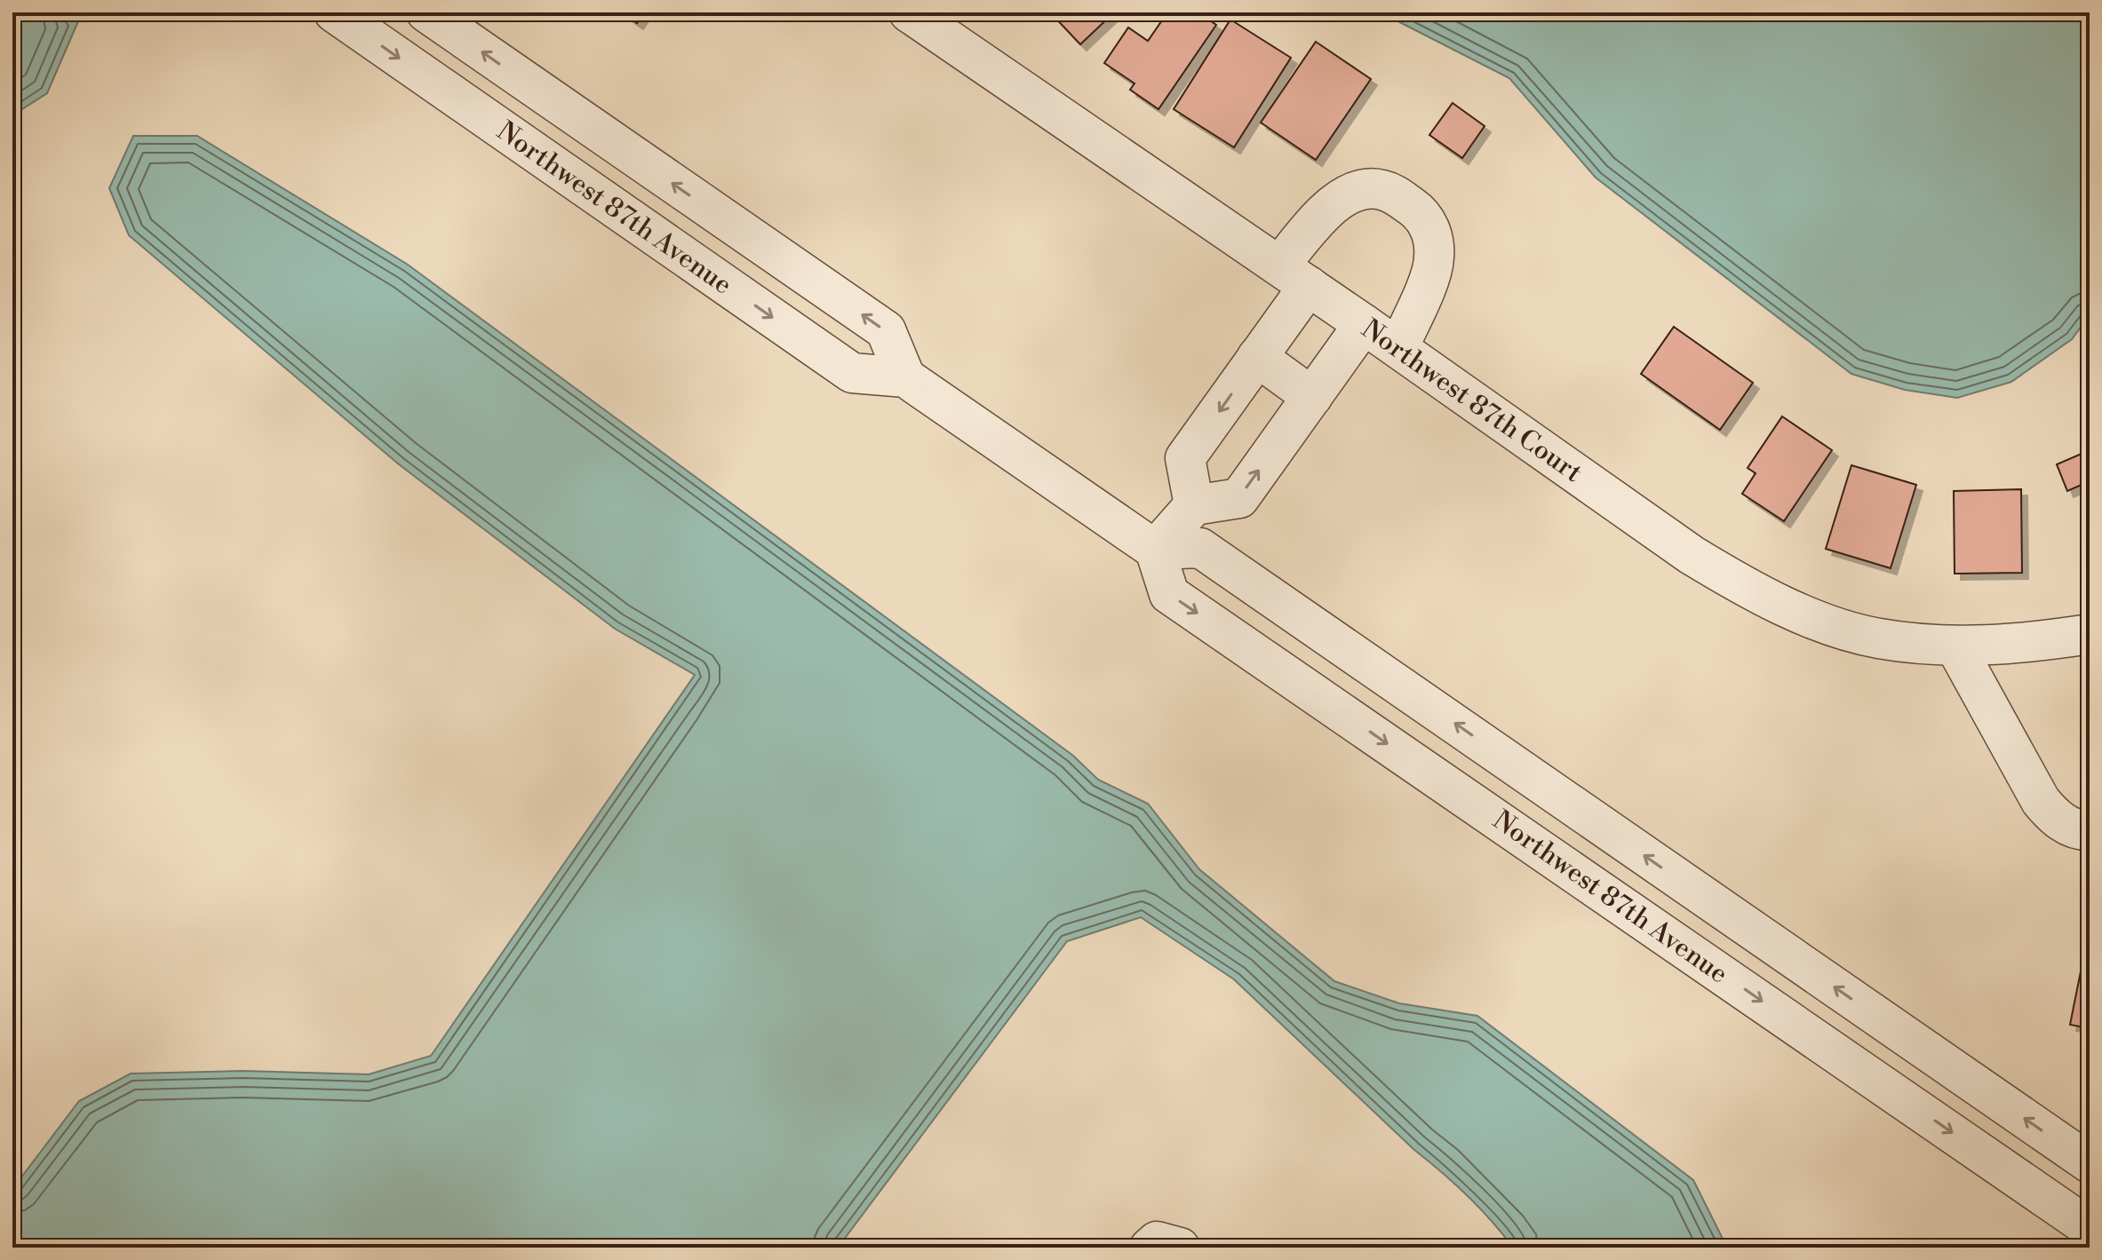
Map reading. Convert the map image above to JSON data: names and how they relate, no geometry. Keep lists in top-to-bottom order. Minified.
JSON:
{"streets":{"street":["Northwest 87th Avenue","Northwest 87th Court"]}}
